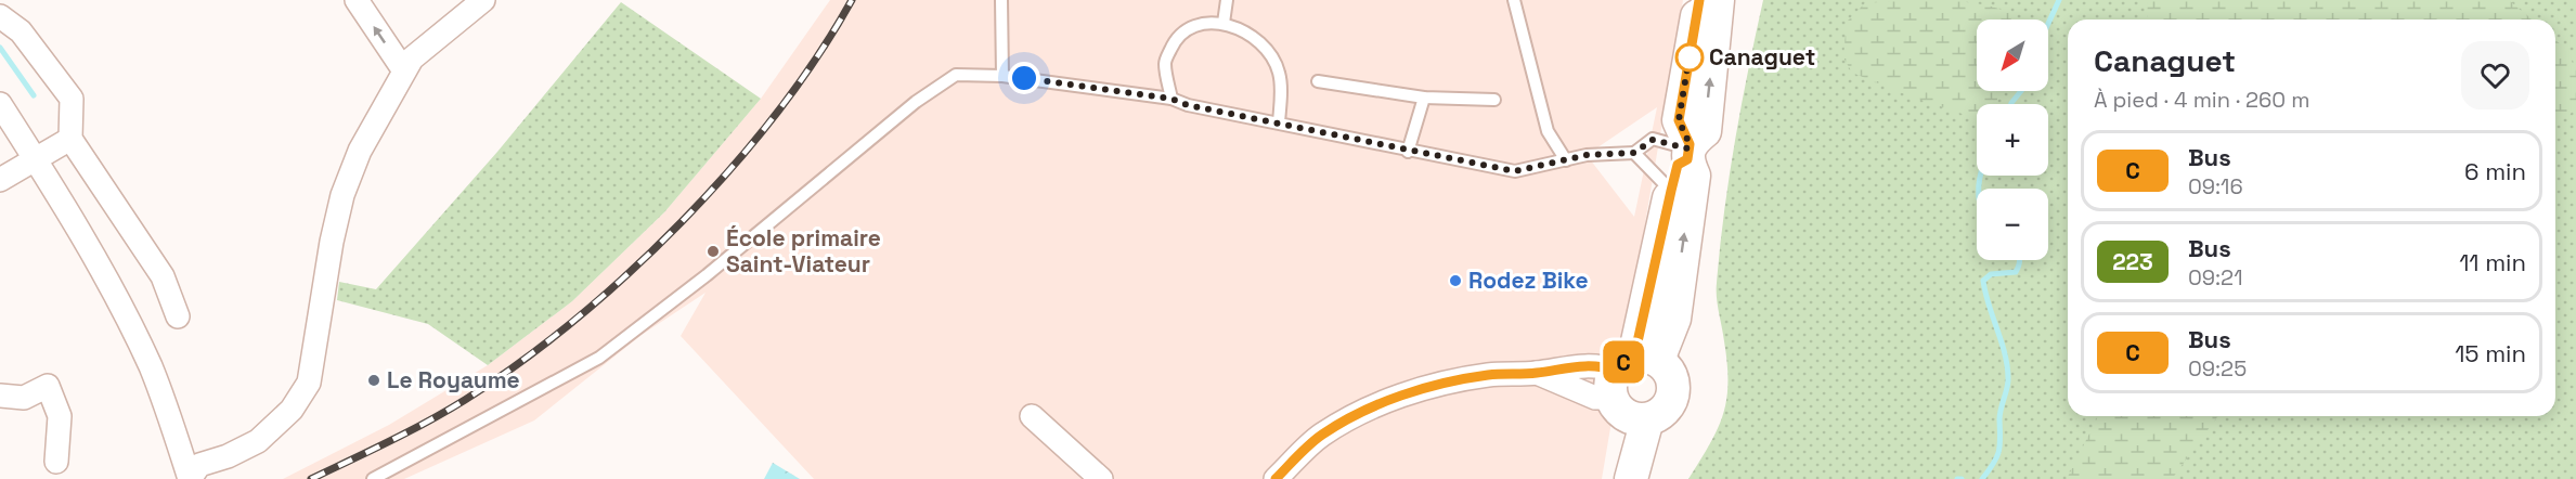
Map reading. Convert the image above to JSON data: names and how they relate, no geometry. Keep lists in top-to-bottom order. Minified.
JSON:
{"places":["Canaguet","École primaire Saint-Viateur","Rodez Bike","Le Royaume"],"lines":["bus line C"],"north":"bottom left","page":{"on_map":"C","map_buttons":["+","−"],"heading":["Canaguet","À pied · 4 min · 260 m"],"list":[{"mark":"C","name":"Bus","note":"09:16","value":"6 min"},{"mark":"223","name":"Bus","note":"09:21","value":"11 min"},{"mark":"C","name":"Bus","note":"09:25","value":"15 min"}]}}
